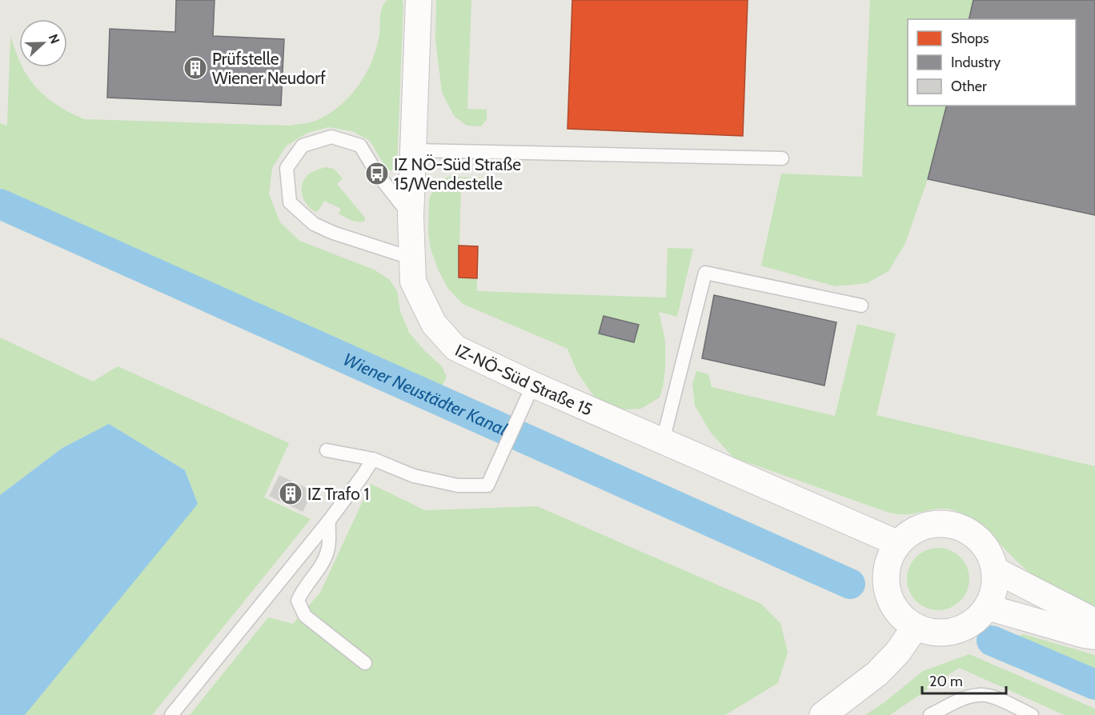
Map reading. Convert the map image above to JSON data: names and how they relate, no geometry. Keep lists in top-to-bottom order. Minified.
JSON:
{"streets":{"street":["IZ-NÖ-Süd Straße 15"]},"water":["Wiener Neustädter Kanal"],"places":{"building":["Prüfstelle Wiener Neudorf","IZ Trafo 1"],"bus stop":["IZ NÖ-Süd Straße 15/Wendestelle"]},"legend":["Shops","Industry","Other"],"scale_bar":"20 m","north":"right"}
